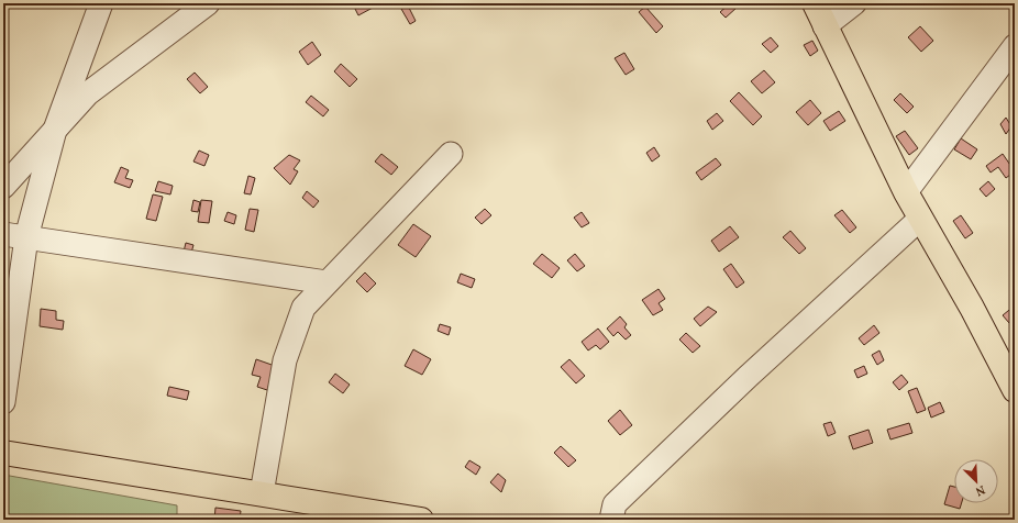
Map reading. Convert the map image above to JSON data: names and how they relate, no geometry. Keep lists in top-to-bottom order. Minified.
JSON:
{"north":"bottom right"}
